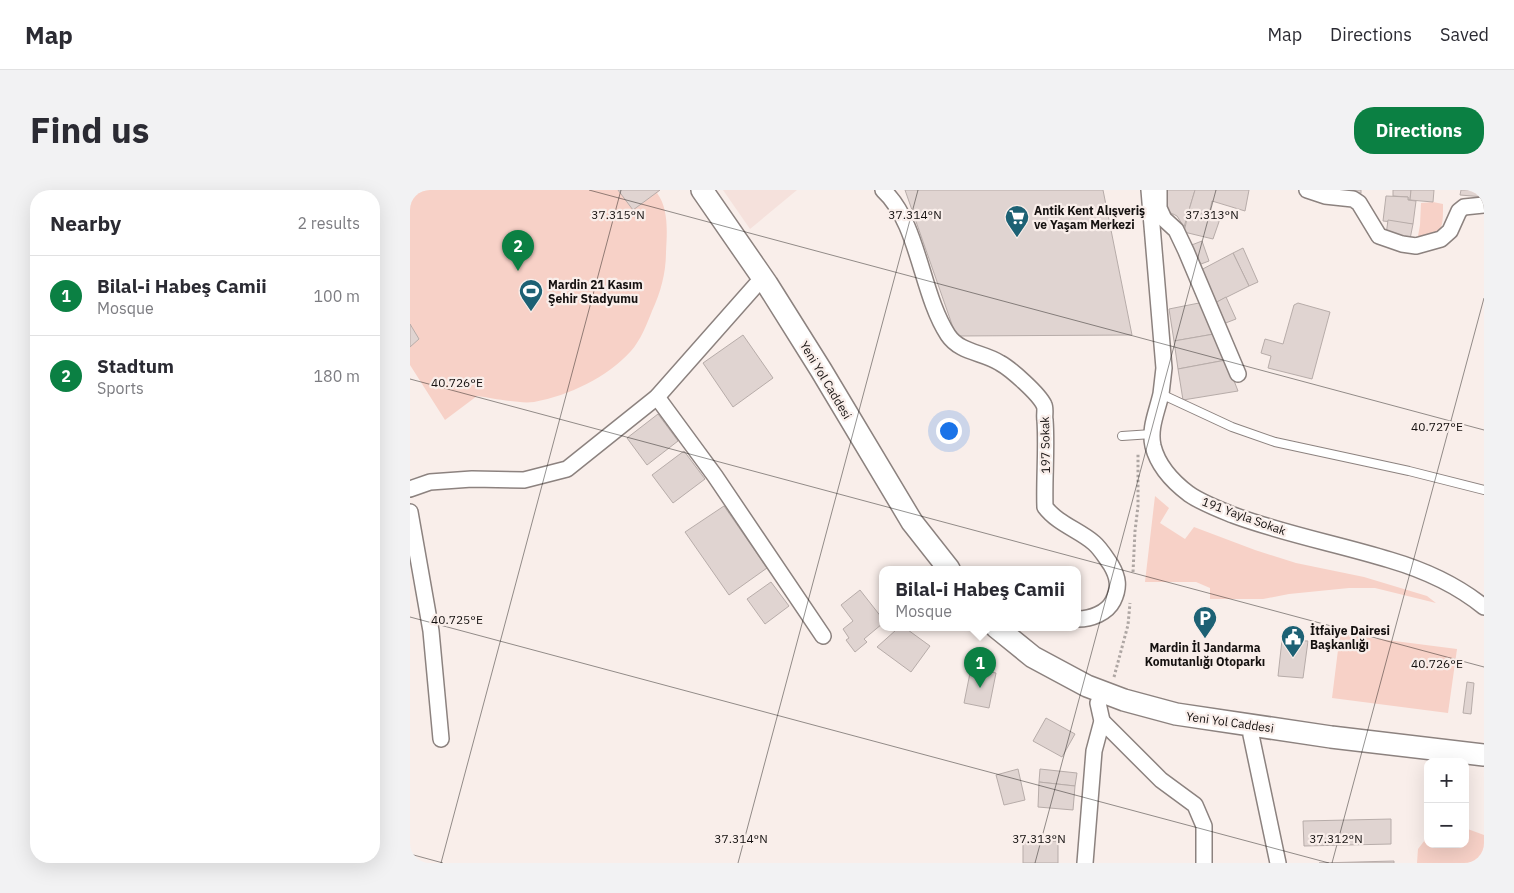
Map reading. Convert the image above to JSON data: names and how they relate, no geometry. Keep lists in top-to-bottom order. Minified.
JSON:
{"streets":{"main road":["Yeni Yol Caddesi"],"street":["197 Sokak","191 Yayla Sokak"]},"places":{"supermarket":["Antik Kent Alışveriş ve Yaşam Merkezi"],"sports":["Mardin 21 Kasım Şehir Stadyumu"],"parking":["Mardin İl Jandarma Komutanlığı Otoparkı"],"public building":["İtfaiye Dairesi Başkanlığı"]},"page":{"header":"Map","nav":["Map","Directions","Saved"],"title":"Find us","buttons":"Directions","heading":["Nearby","2 results"],"pins":["2","1"],"list":[{"mark":"1","name":"Bilal-i Habeş Camii","note":"Mosque","value":"100 m"},{"mark":"2","name":"Stadtum","note":"Sports","value":"180 m"}],"popup":["Bilal-i Habeş Camii","Mosque"],"map_buttons":["+","−"]},"coordinates":["37.315°N","37.314°N","37.313°N","40.726°E","40.727°E","40.725°E","37.312°N"]}
